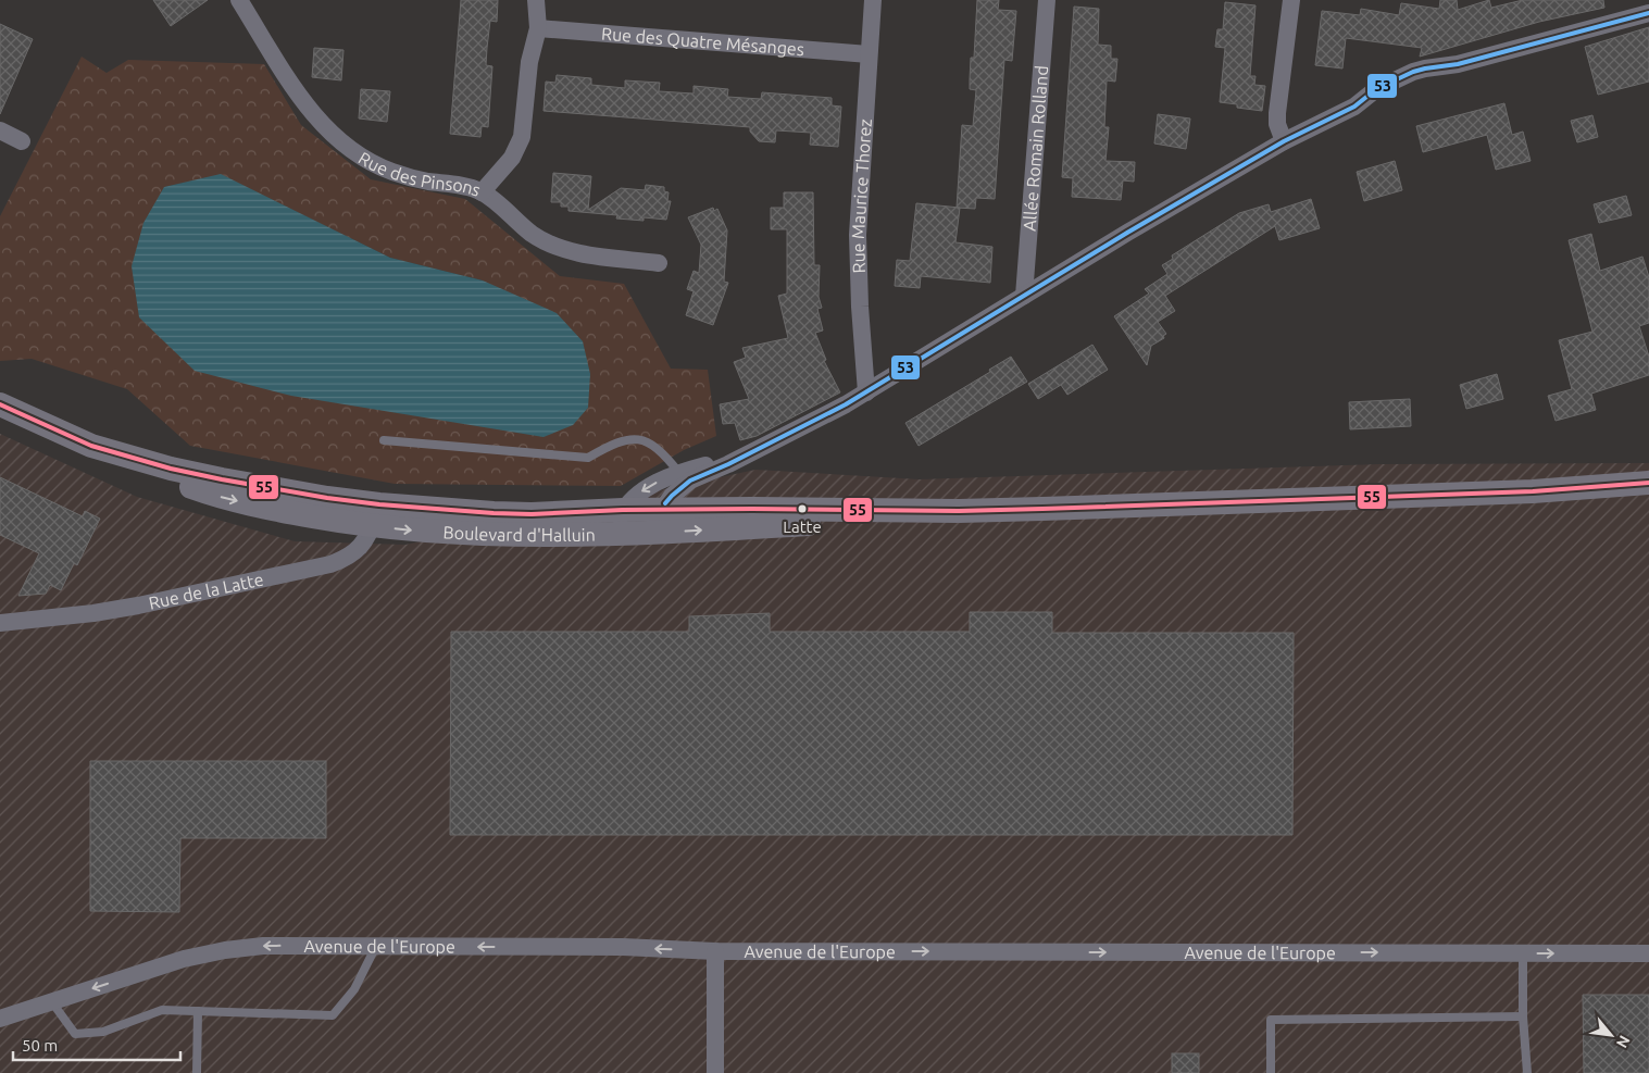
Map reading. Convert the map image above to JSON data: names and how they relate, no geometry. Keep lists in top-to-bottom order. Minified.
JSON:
{"streets":{"main road":["Boulevard d'Halluin"],"street":["Rue des Quatre Mésanges","Allée Romain Rolland","Rue des Pinsons","Rue Maurice Thorez","Rue de la Latte","Avenue de l'Europe"]},"crossings":[["Rue des Quatre Mésanges","Rue Maurice Thorez"],["Boulevard d'Halluin","Rue de la Latte"]],"places":["Latte"],"lines":["transit line 53","transit line 55"],"scale_bar":"50 m","north":"bottom right"}
